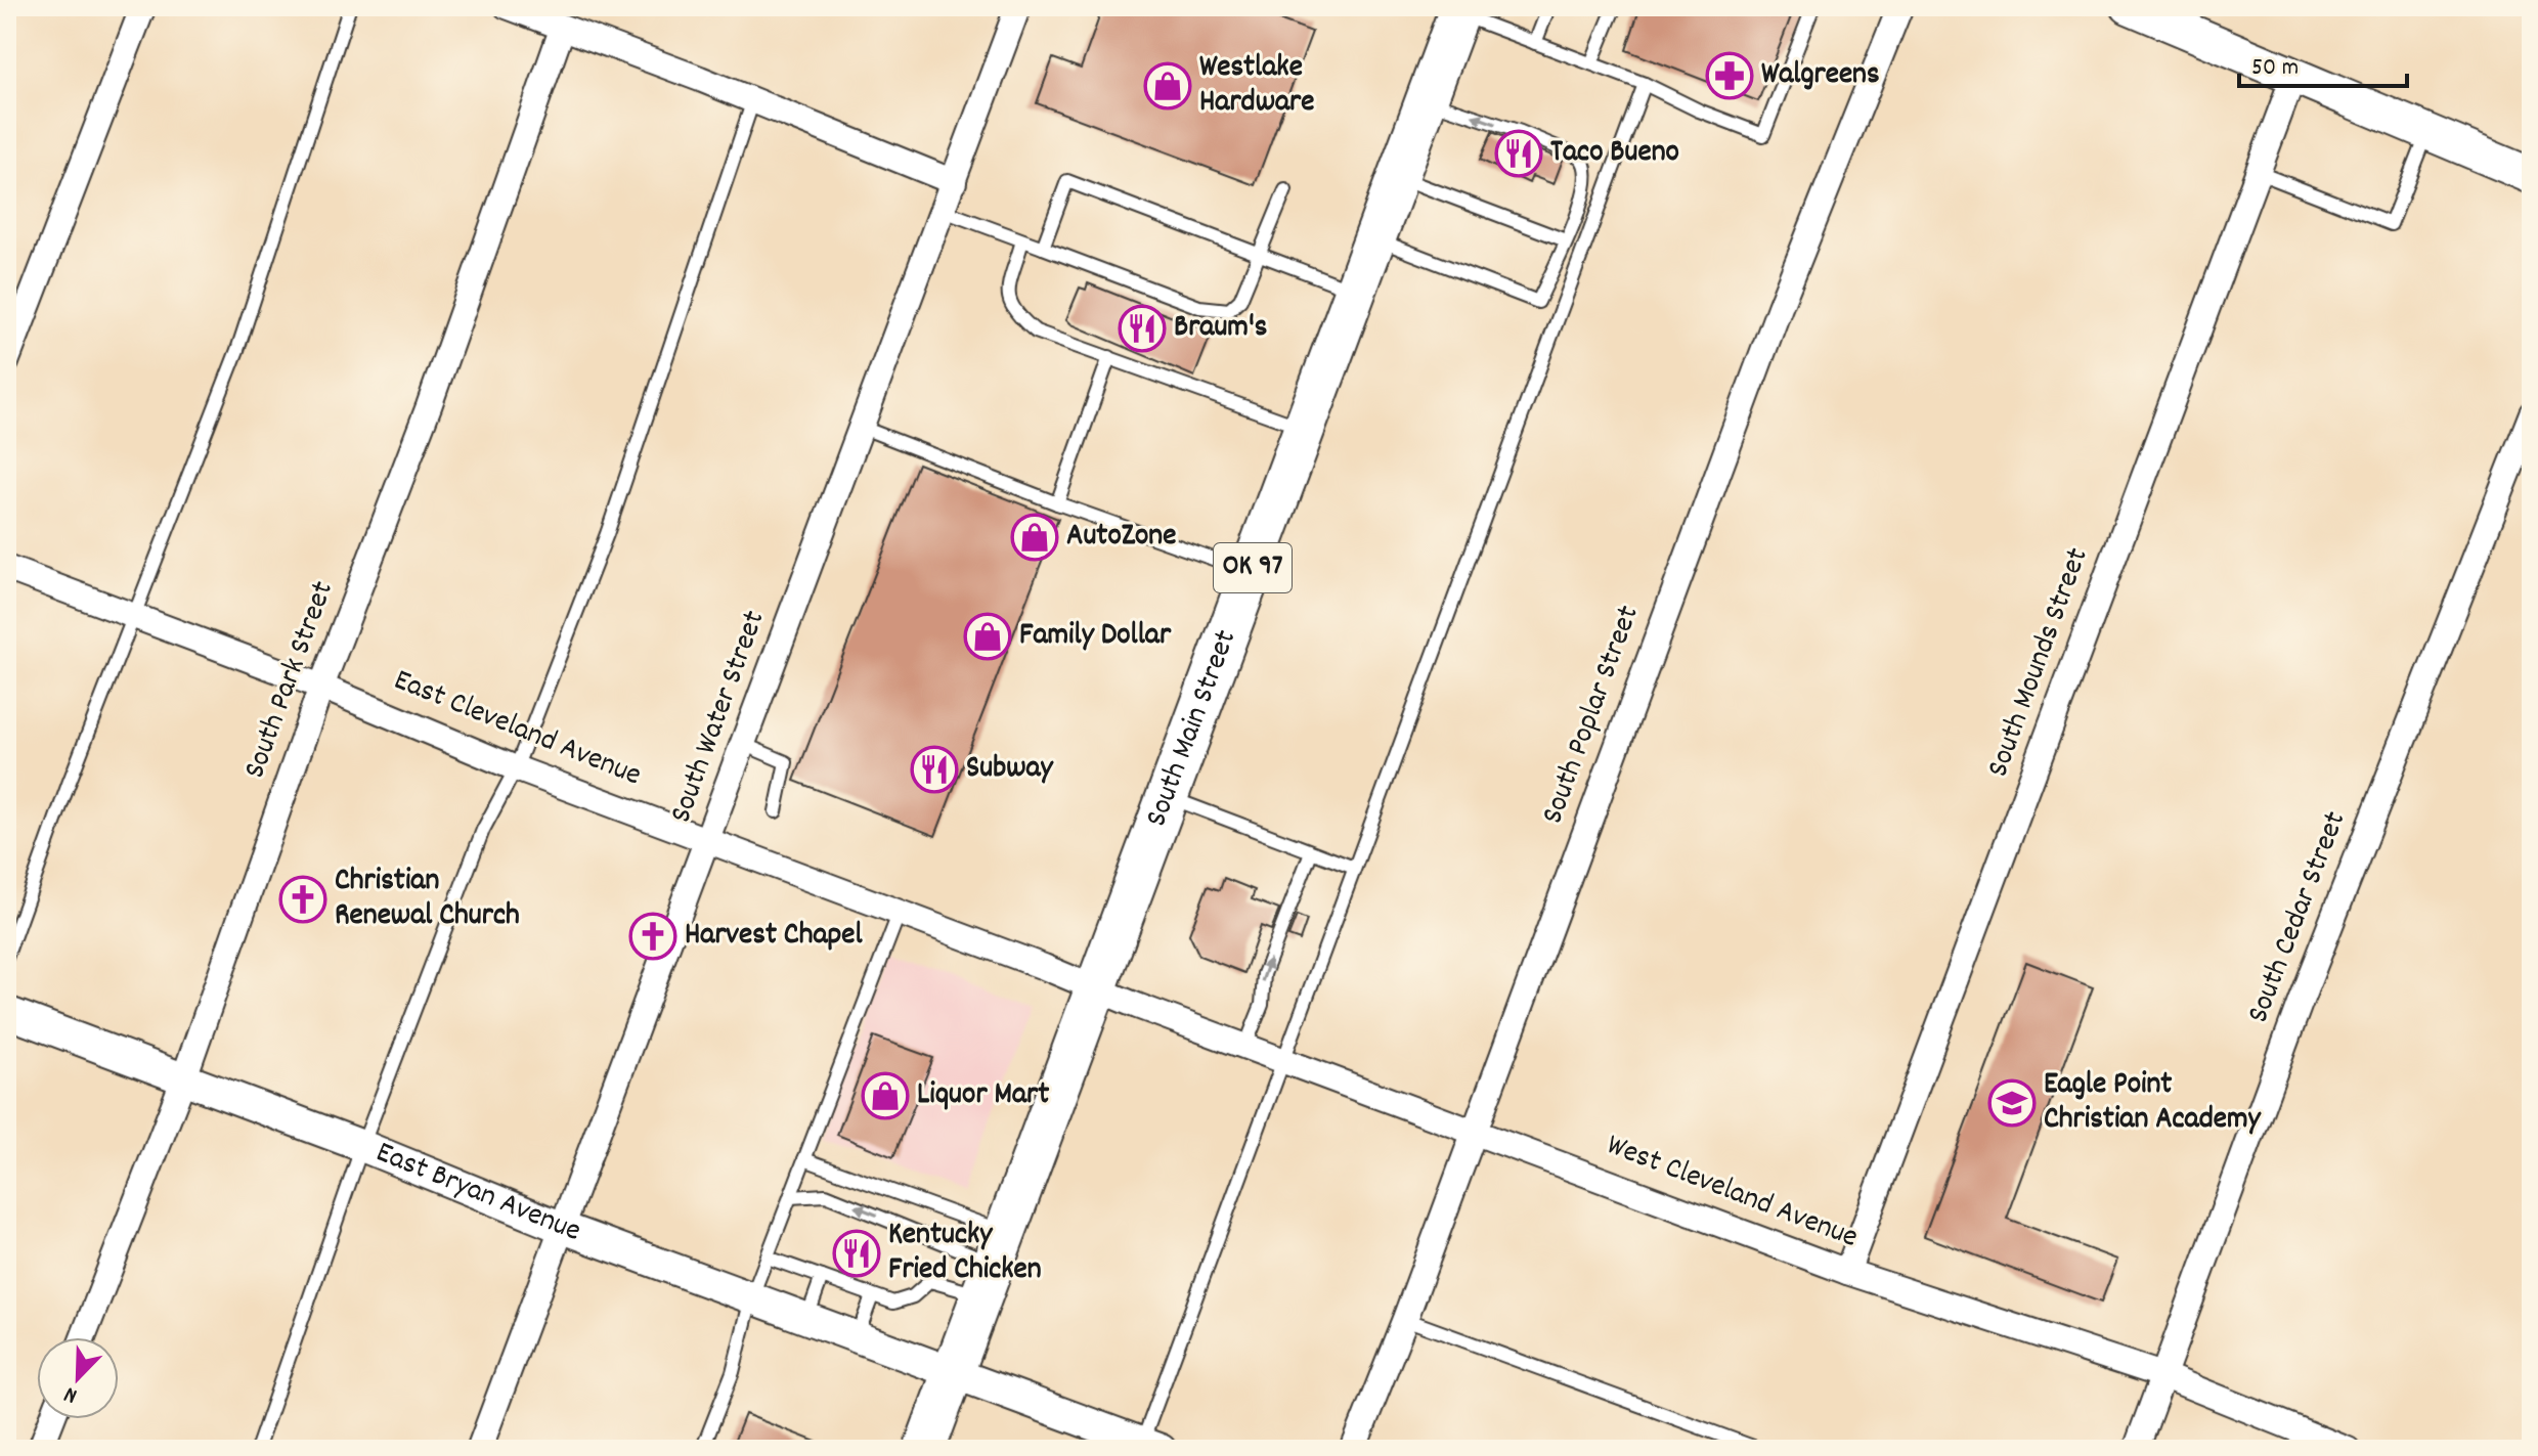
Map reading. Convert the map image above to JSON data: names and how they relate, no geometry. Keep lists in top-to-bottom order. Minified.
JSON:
{"streets":{"main road":["OK 97","South Main Street"],"street":["South Mounds Street","South Park Street","South Poplar Street","South Water Street","East Cleveland Avenue","South Cedar Street","East Bryan Avenue","West Cleveland Avenue"]},"crossings":[["South Mounds Street","West Cleveland Avenue"],["South Park Street","East Cleveland Avenue"],["South Park Street","East Bryan Avenue"],["South Poplar Street","West Cleveland Avenue"],["South Water Street","East Cleveland Avenue"],["South Water Street","East Bryan Avenue"],["South Main Street","East Cleveland Avenue"],["South Main Street","East Bryan Avenue"],["South Main Street","West Cleveland Avenue"],["East Cleveland Avenue","West Cleveland Avenue"],["South Cedar Street","West Cleveland Avenue"]],"places":{"pharmacy":["Walgreens"],"shop":["Westlake Hardware","AutoZone","Family Dollar","Liquor Mart"],"restaurant":["Taco Bueno","Braum's","Subway","Kentucky Fried Chicken"],"church":["Christian Renewal Church","Harvest Chapel"],"school or university":["Eagle Point Christian Academy"]},"scale_bar":"50 m","north":"bottom left"}
